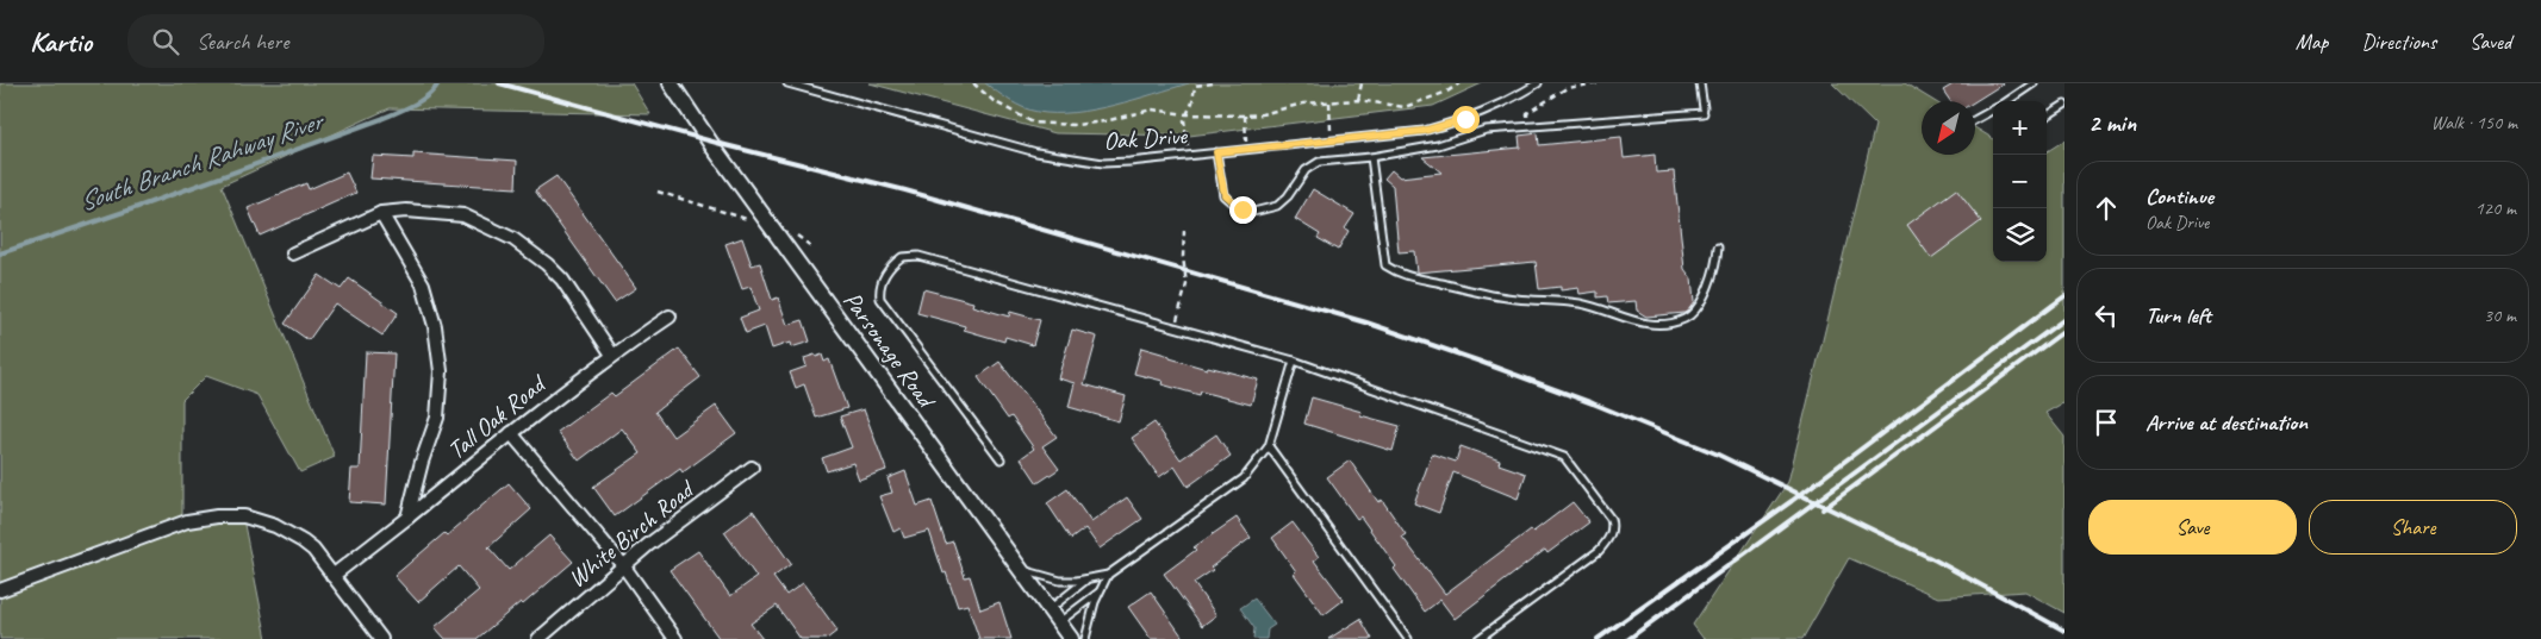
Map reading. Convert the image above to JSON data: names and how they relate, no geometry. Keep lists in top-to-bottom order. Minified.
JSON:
{"streets":{"street":["Parsonage Road","Tall Oak Road","White Birch Road"],"lane":["Oak Drive"]},"water":["South Branch Rahway River"],"north":"bottom left","page":{"header":"Kartio","search":"Search here","nav":["Map","Directions","Saved"],"heading":["2 min","Walk · 150 m"],"map_buttons":["+","−"],"list":[["Continue","Oak Drive","120 m"],["Turn left","30 m"],"Arrive at destination"],"buttons":["Save","Share"]}}
